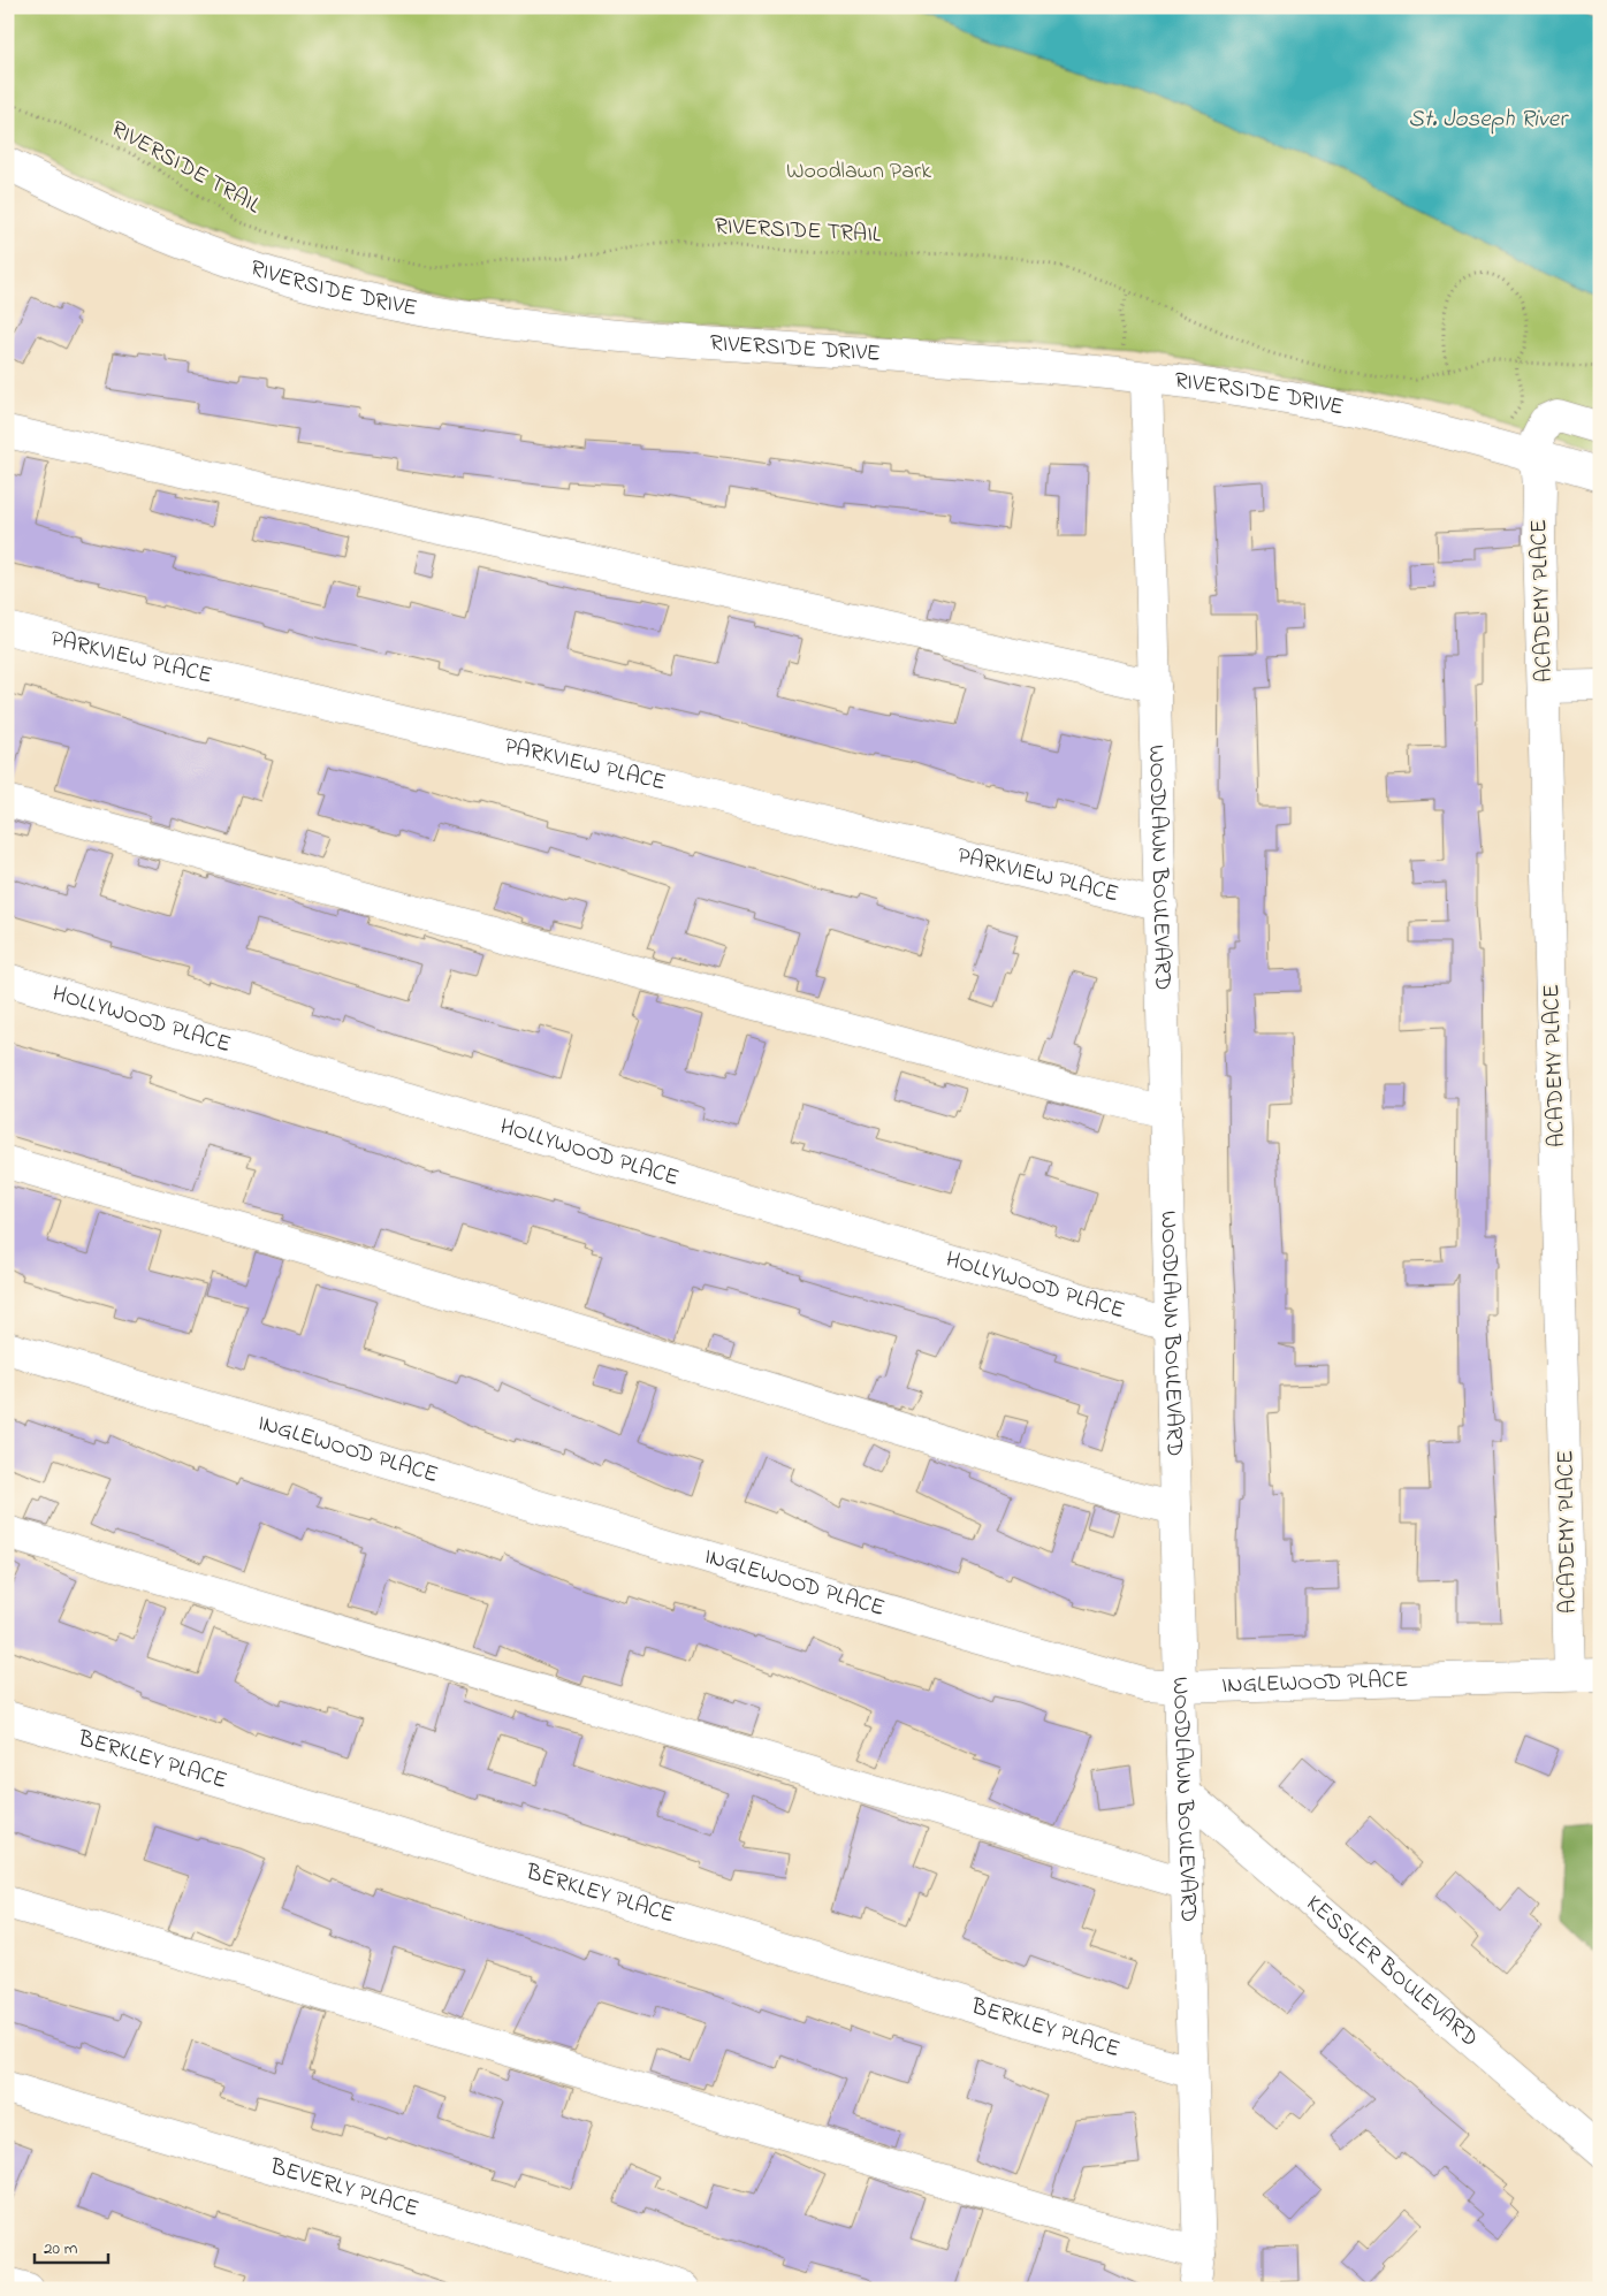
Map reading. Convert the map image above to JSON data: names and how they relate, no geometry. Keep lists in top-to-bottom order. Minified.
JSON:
{"streets":{"street":["RIVERSIDE DRIVE","ACADEMY PLACE","PARKVIEW PLACE","WOODLAWN BOULEVARD","HOLLYWOOD PLACE","INGLEWOOD PLACE","BERKLEY PLACE","KESSLER BOULEVARD","BEVERLY PLACE"],"path":["RIVERSIDE TRAIL"]},"crossings":[["RIVERSIDE DRIVE","ACADEMY PLACE"],["RIVERSIDE DRIVE","WOODLAWN BOULEVARD"],["ACADEMY PLACE","INGLEWOOD PLACE"],["PARKVIEW PLACE","WOODLAWN BOULEVARD"],["WOODLAWN BOULEVARD","HOLLYWOOD PLACE"],["WOODLAWN BOULEVARD","INGLEWOOD PLACE"],["WOODLAWN BOULEVARD","BERKLEY PLACE"],["WOODLAWN BOULEVARD","KESSLER BOULEVARD"]],"water":["St. Joseph River"],"parks":["Woodlawn Park"],"scale_bar":"20 m"}
